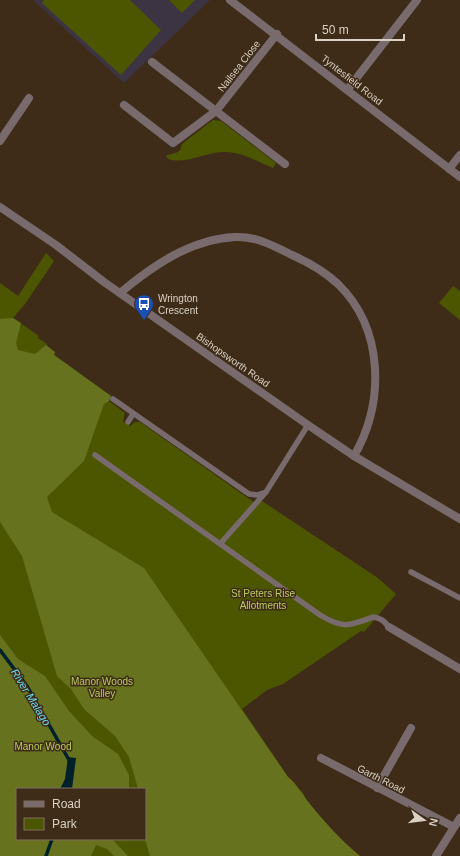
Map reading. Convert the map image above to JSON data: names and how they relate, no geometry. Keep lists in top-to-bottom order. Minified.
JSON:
{"streets":{"street":["Nailsea Close","Tyntesfield Road","Bishopsworth Road","Garth Road"]},"crossings":[["Nailsea Close","Tyntesfield Road"]],"water":["River Malago"],"parks":["St Peters Rise Allotments","Manor Woods Valley","Manor Wood"],"places":{"bus stop":["Wrington Crescent"]},"legend":["Road","Park"],"scale_bar":"50 m","north":"right"}
